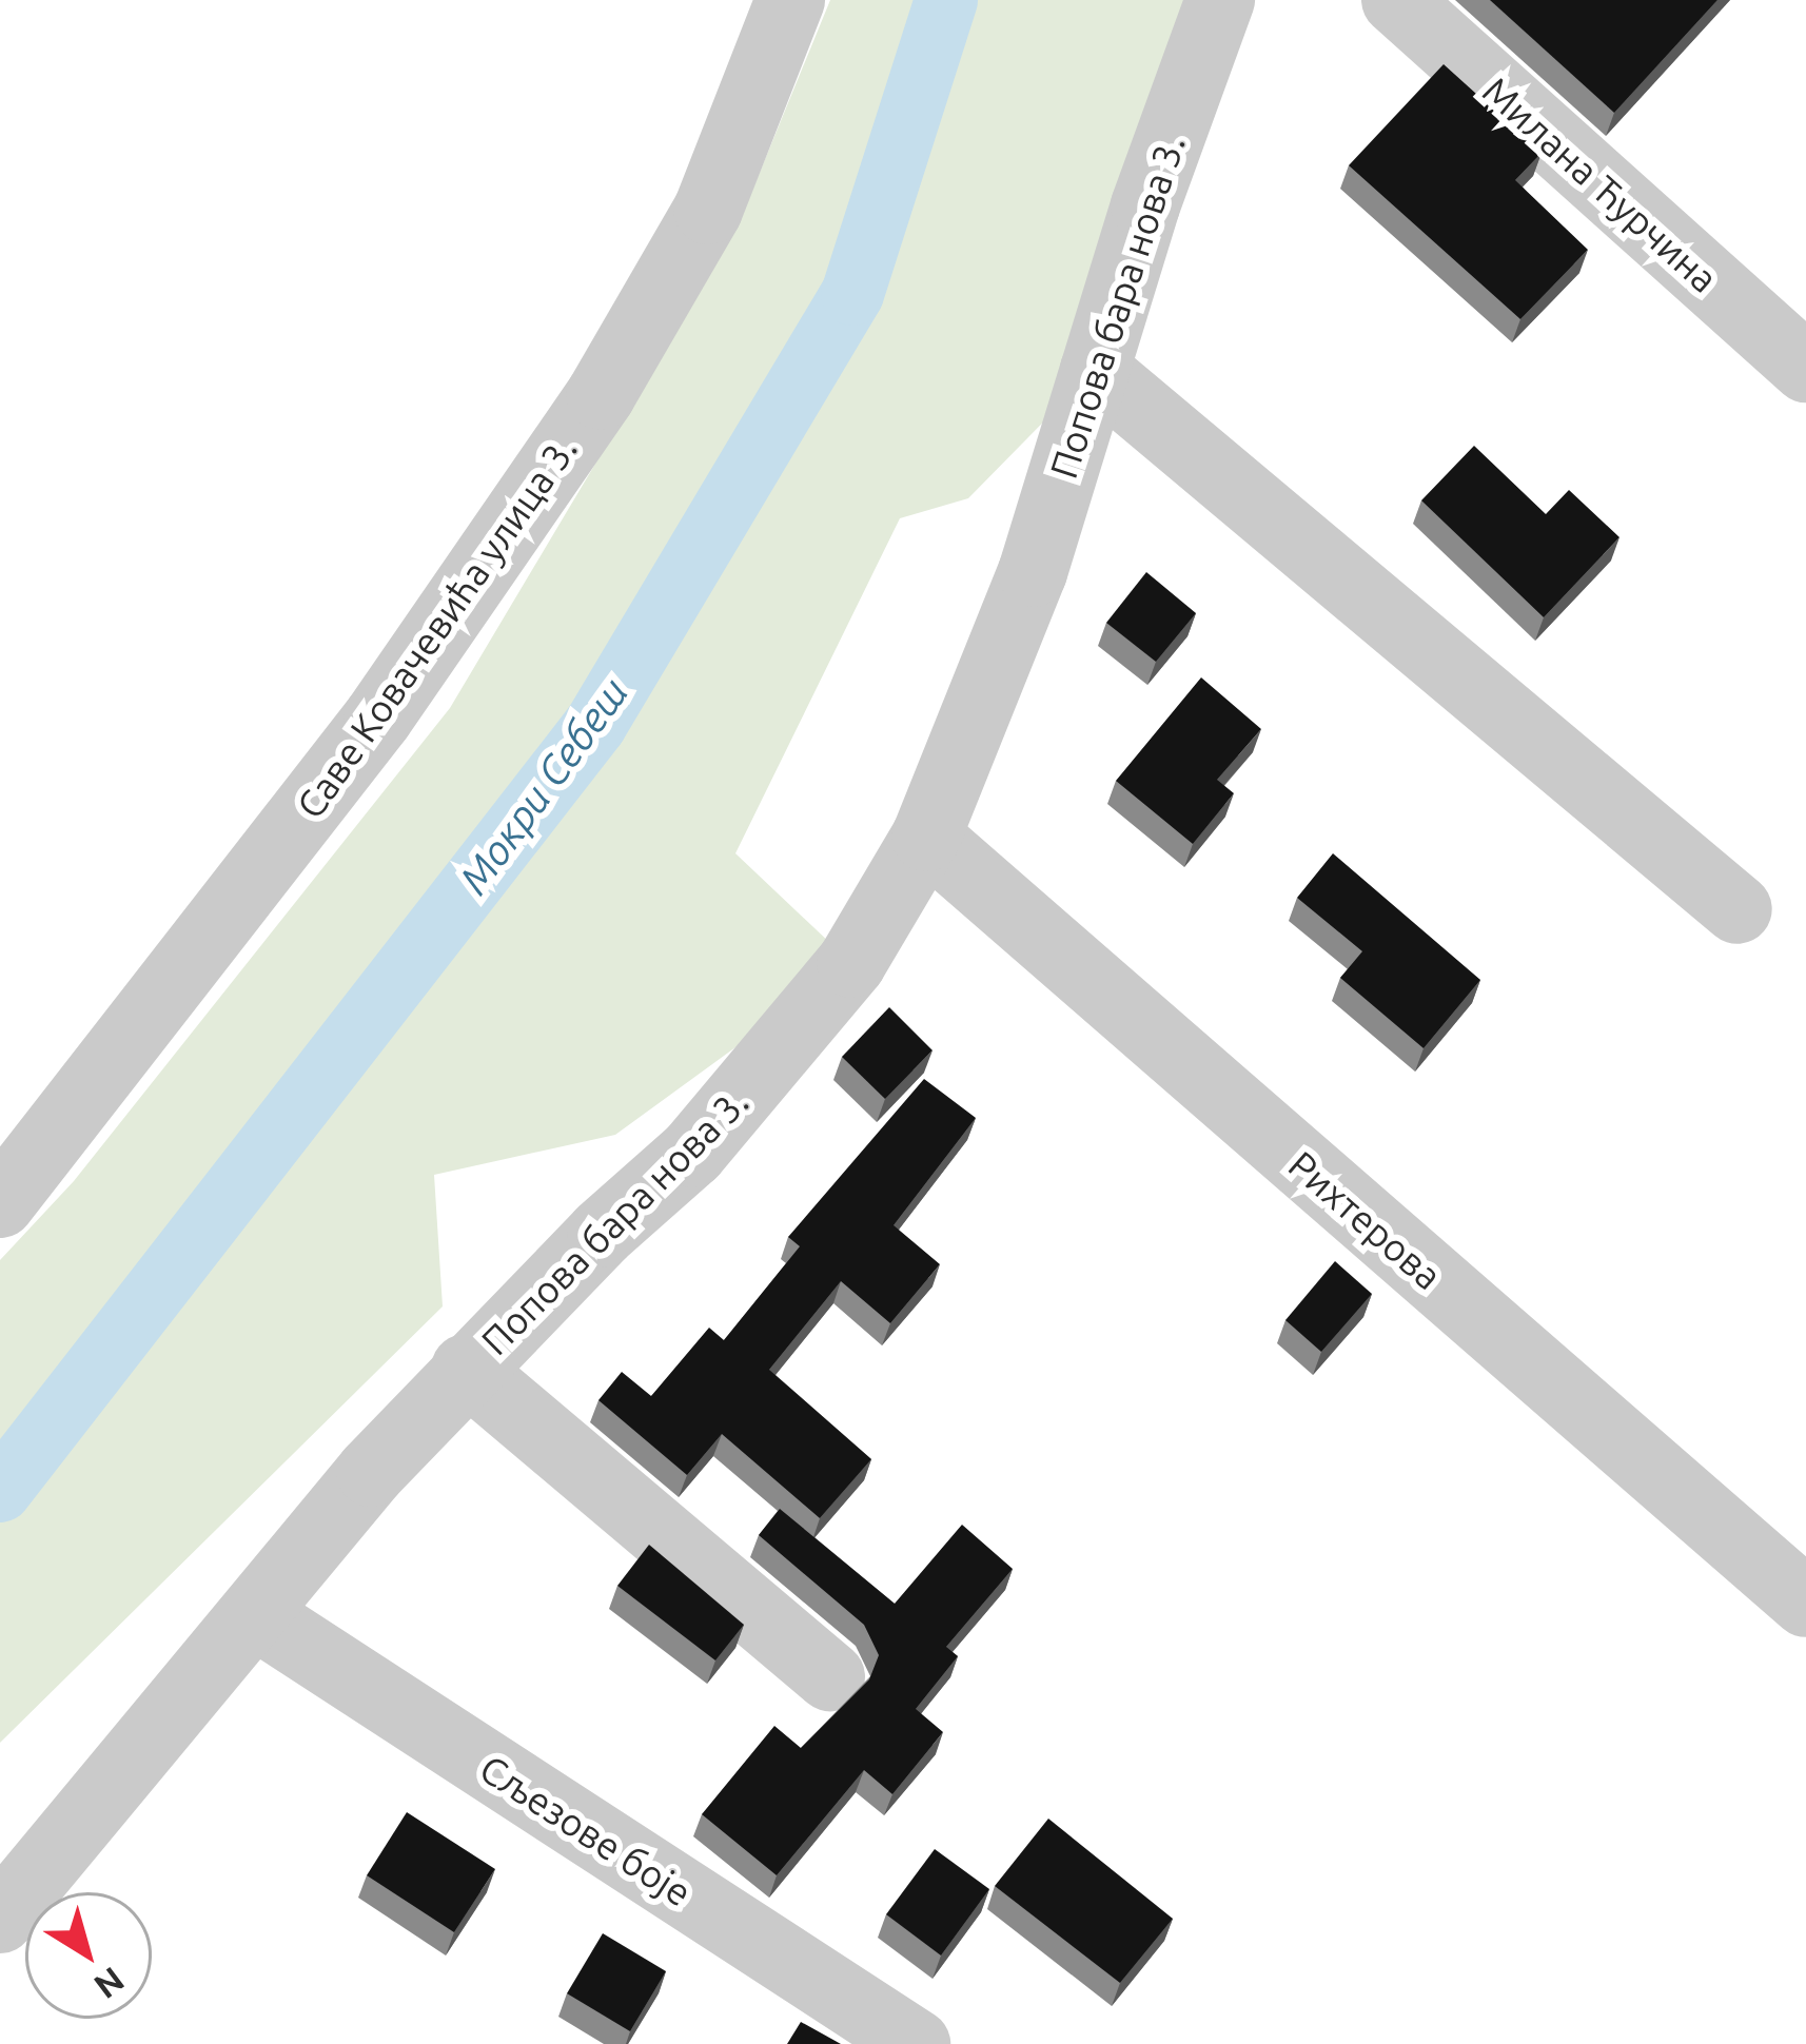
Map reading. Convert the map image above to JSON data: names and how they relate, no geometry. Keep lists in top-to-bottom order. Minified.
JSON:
{"streets":{"street":["Милана Ћурчина","Попова бара нова 3.","Саве Ковачевића улица 3.","Рихтерова","Сљезове боје"]},"crossings":[["Попова бара нова 3.","Рихтерова"],["Попова бара нова 3.","Сљезове боје"]],"water":["Мокри Себеш"],"north":"bottom right"}
